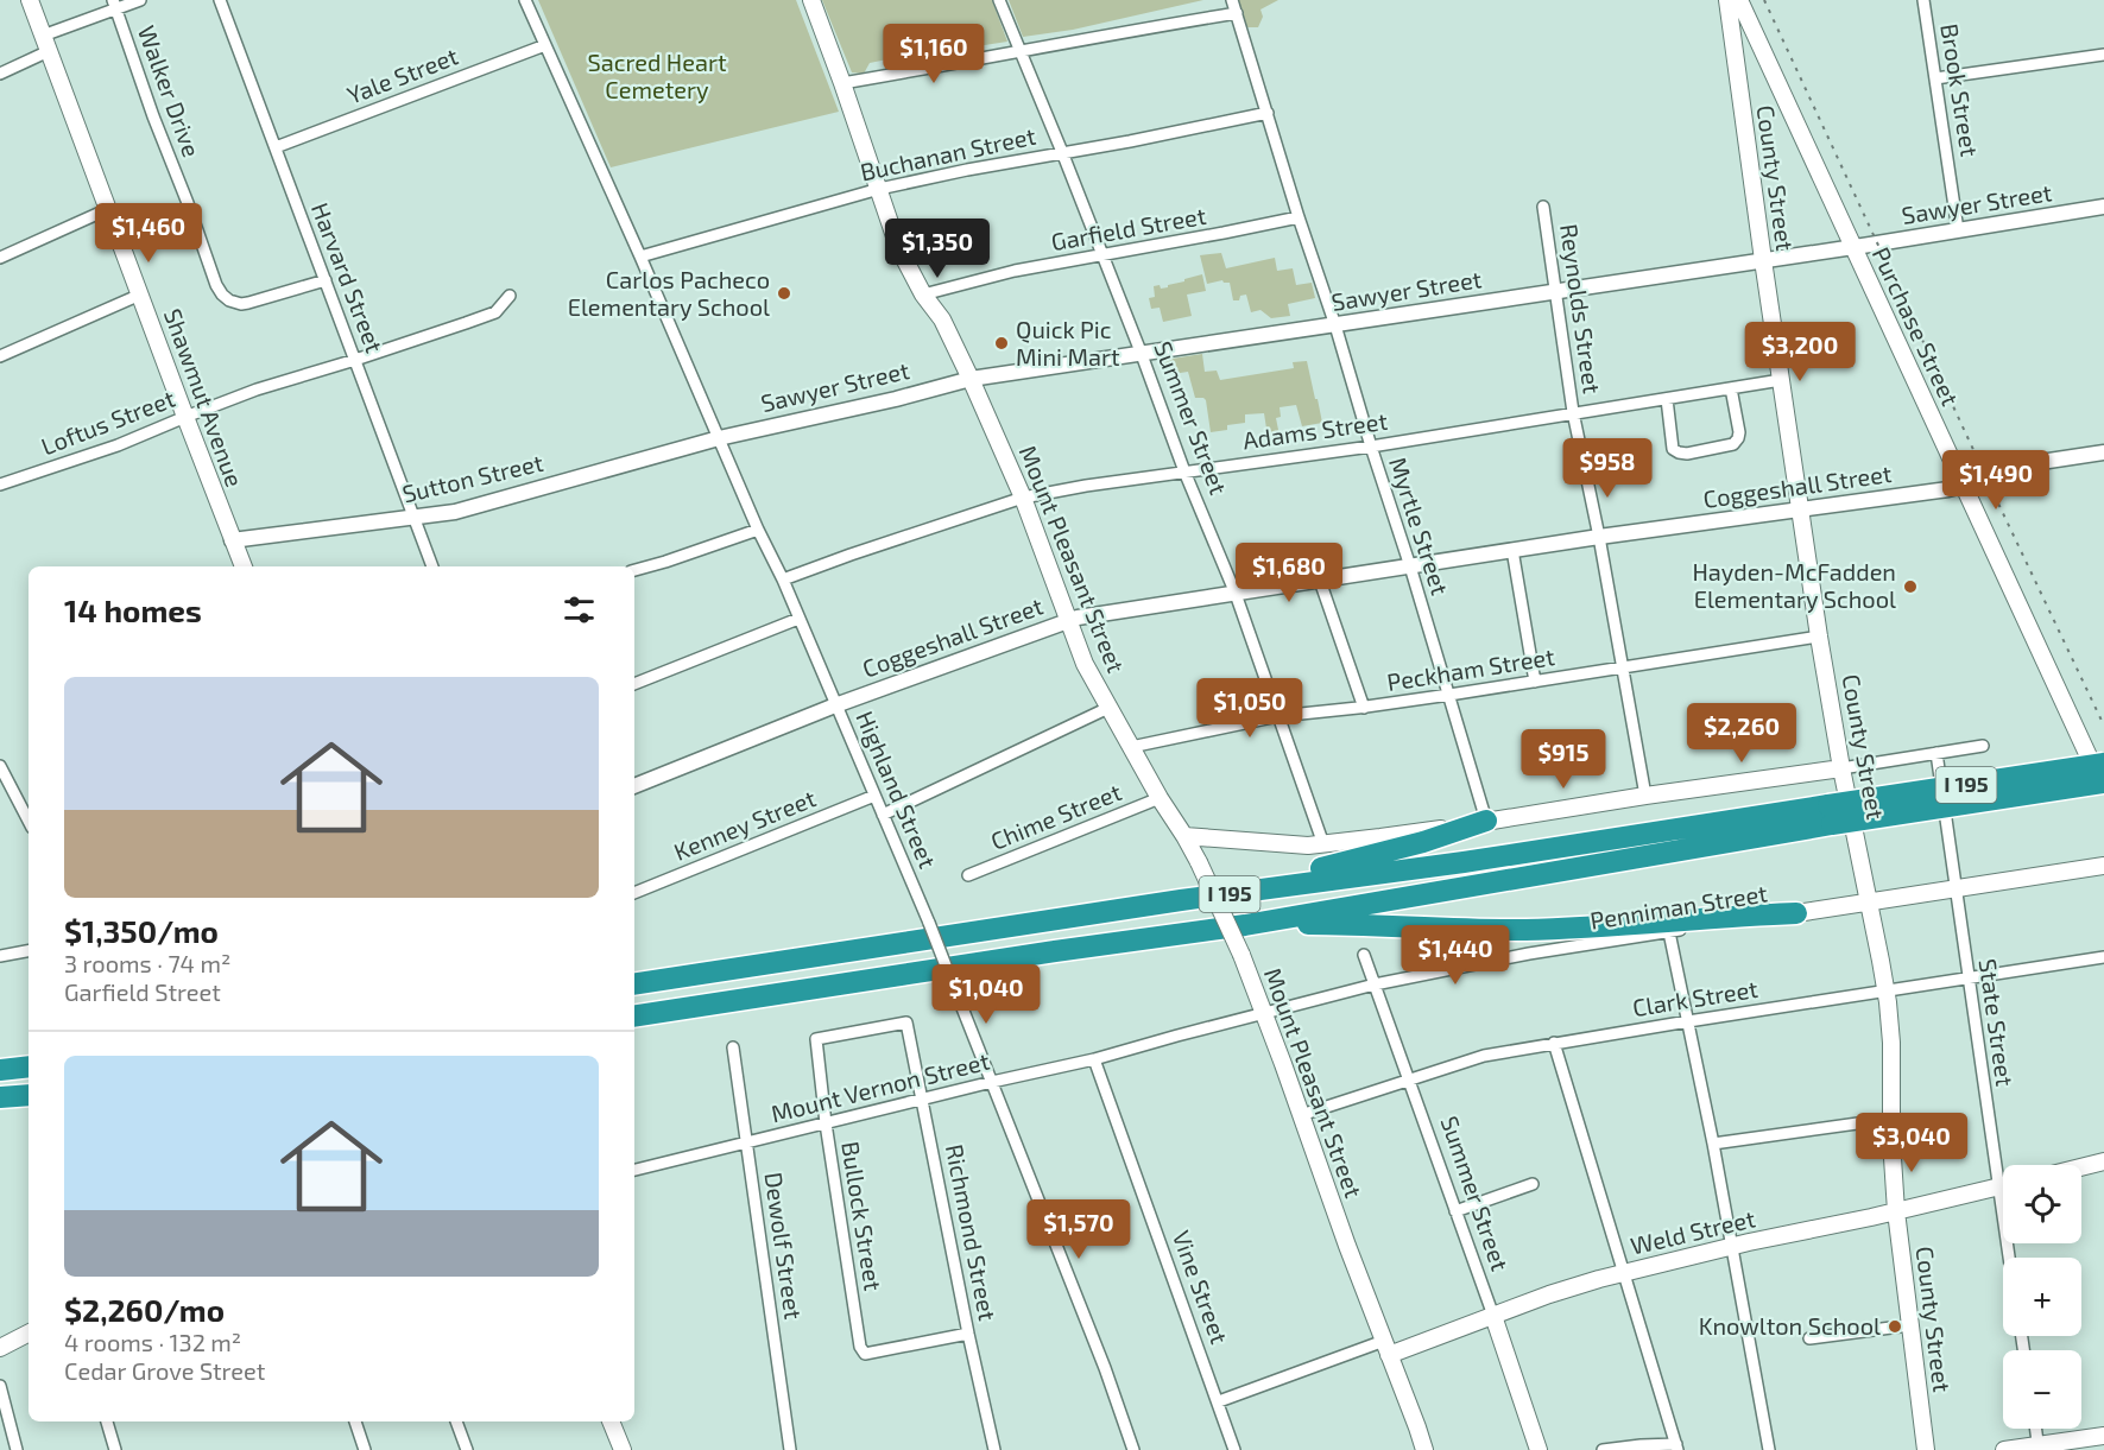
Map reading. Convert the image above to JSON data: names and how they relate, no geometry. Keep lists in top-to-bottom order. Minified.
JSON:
{"streets":{"highway":["I 195"],"main road":["County Street","Purchase Street","Shawmut Avenue","Summer Street","Mount Pleasant Street","Penniman Street","Weld Street"],"street":["Yale Street","Brook Street","Walker Drive","Buchanan Street","Sawyer Street","Garfield Street","Harvard Street","Reynolds Street","Loftus Street","Adams Street","Sutton Street","Coggeshall Street","Myrtle Street","Peckham Street","Highland Street","Chime Street","Kenney Street","Clark Street","State Street","Mount Vernon Street","Bullock Street","Richmond Street","Dewolf Street","Vine Street"]},"crossings":[["Yale Street","Harvard Street"],["Yale Street","Highland Street"],["Brook Street","Sawyer Street"],["Walker Drive","Harvard Street"],["Buchanan Street","Summer Street"],["Buchanan Street","Myrtle Street"],["Buchanan Street","Mount Pleasant Street"],["Buchanan Street","Highland Street"],["County Street","Sawyer Street"],["County Street","Adams Street"],["County Street","Coggeshall Street"],["County Street","Peckham Street"],["County Street","Penniman Street"],["County Street","Clark Street"],["County Street","Weld Street"],["Sawyer Street","Reynolds Street"],["Sawyer Street","Purchase Street"],["Sawyer Street","Summer Street"],["Sawyer Street","Sutton Street"],["Sawyer Street","Myrtle Street"],["Sawyer Street","Mount Pleasant Street"],["Sawyer Street","Highland Street"],["Garfield Street","Summer Street"],["Garfield Street","Myrtle Street"],["Garfield Street","Mount Pleasant Street"],["Harvard Street","Loftus Street"],["Harvard Street","Sutton Street"],["Reynolds Street","Adams Street"],["Reynolds Street","Coggeshall Street"],["Reynolds Street","Peckham Street"],["Purchase Street","Coggeshall Street"],["Shawmut Avenue","Loftus Street"],["Shawmut Avenue","Sutton Street"],["Summer Street","Adams Street"],["Summer Street","Coggeshall Street"],["Summer Street","Peckham Street"],["Summer Street","Penniman Street"],["Summer Street","Clark Street"],["Summer Street","Weld Street"],["Adams Street","Myrtle Street"],["Adams Street","Mount Pleasant Street"],["Adams Street","Highland Street"],["Sutton Street","Highland Street"],["Coggeshall Street","Myrtle Street"],["Coggeshall Street","Mount Pleasant Street"],["Coggeshall Street","Highland Street"],["Myrtle Street","Peckham Street"],["Mount Pleasant Street","Peckham Street"],["Mount Pleasant Street","Chime Street"],["Mount Pleasant Street","Penniman Street"],["Mount Pleasant Street","Clark Street"],["Mount Pleasant Street","Mount Vernon Street"],["Mount Pleasant Street","Weld Street"],["Highland Street","Kenney Street"],["Highland Street","Mount Vernon Street"],["Penniman Street","State Street"],["Penniman Street","Mount Vernon Street"],["Clark Street","State Street"],["State Street","Weld Street"],["Mount Vernon Street","Bullock Street"],["Mount Vernon Street","Richmond Street"],["Mount Vernon Street","Dewolf Street"],["Mount Vernon Street","Vine Street"],["Bullock Street","Richmond Street"]],"parks":["Sacred Heart Cemetery"],"places":["Carlos Pacheco Elementary School","Quick Pic Mini Mart","Hayden-McFadden Elementary School","Knowlton School"],"page":{"price":["$1,160","$1,460","$1,350","$3,200","$958","$1,490","$1,680","$1,050","$2,260","$915","$1,440","$1,040","$3,040","$1,570"],"heading":"14 homes","list":[{"name":"$1,350/mo","note":"3 rooms · 74 m² · Garfield Street"},{"name":"$2,260/mo","note":"4 rooms · 132 m² · Cedar Grove Street"}],"map_buttons":["+","−"]}}
